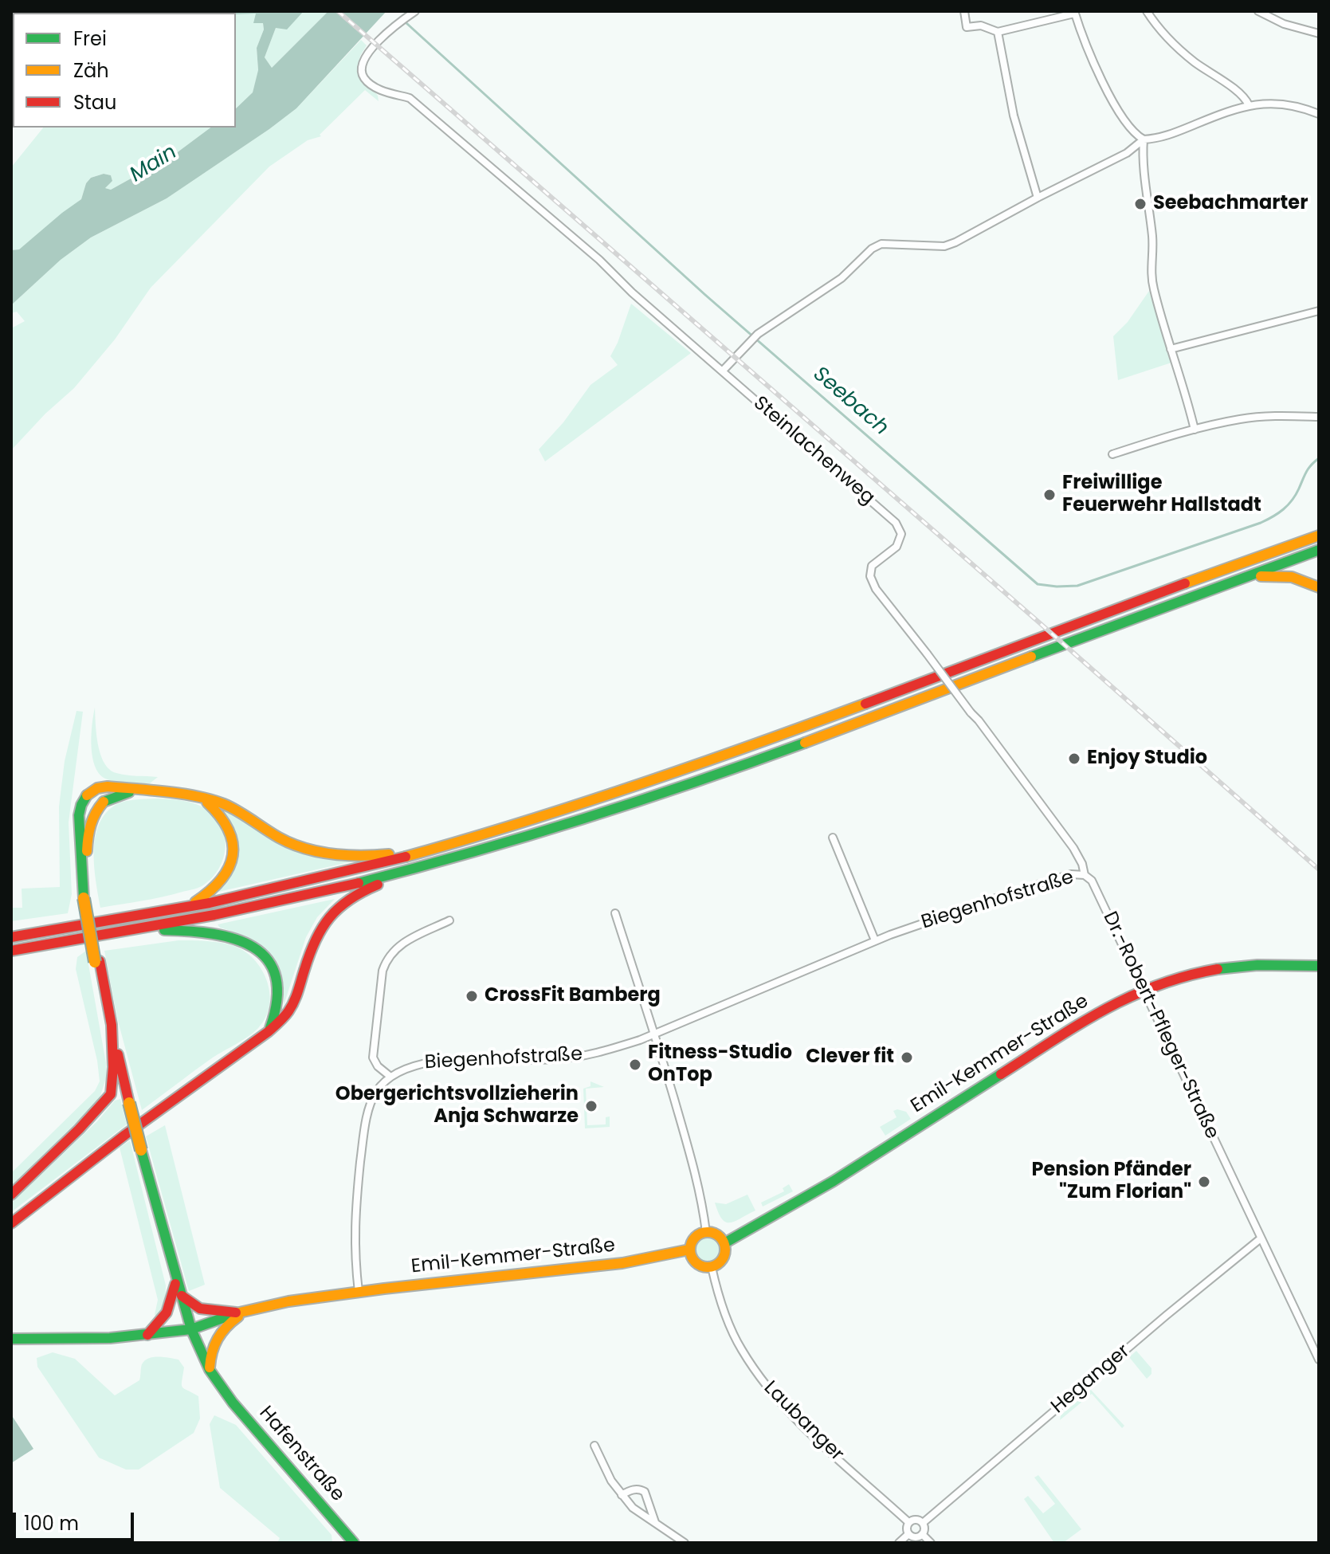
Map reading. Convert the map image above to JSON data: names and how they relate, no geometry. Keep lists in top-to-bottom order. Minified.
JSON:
{"streets":{"main road":["Emil-Kemmer-Straße","Hafenstraße"],"street":["Steinlachenweg","Biegenhofstraße","Dr.-Robert-Pfleger-Straße","Heganger","Laubanger"]},"crossings":[["Steinlachenweg","Dr.-Robert-Pfleger-Straße"],["Biegenhofstraße","Dr.-Robert-Pfleger-Straße"],["Dr.-Robert-Pfleger-Straße","Emil-Kemmer-Straße"],["Dr.-Robert-Pfleger-Straße","Heganger"],["Emil-Kemmer-Straße","Laubanger"],["Heganger","Laubanger"]],"water":["Main","Seebach"],"places":["Seebachmarter","Freiwillige Feuerwehr Hallstadt","Enjoy Studio","CrossFit Bamberg","Clever fit","Fitness-Studio OnTop","Obergerichtsvollzieherin Anja Schwarze","Pension Pfänder \"Zum Florian\""],"legend":["Frei","Zäh","Stau"],"scale_bar":"100 m"}
